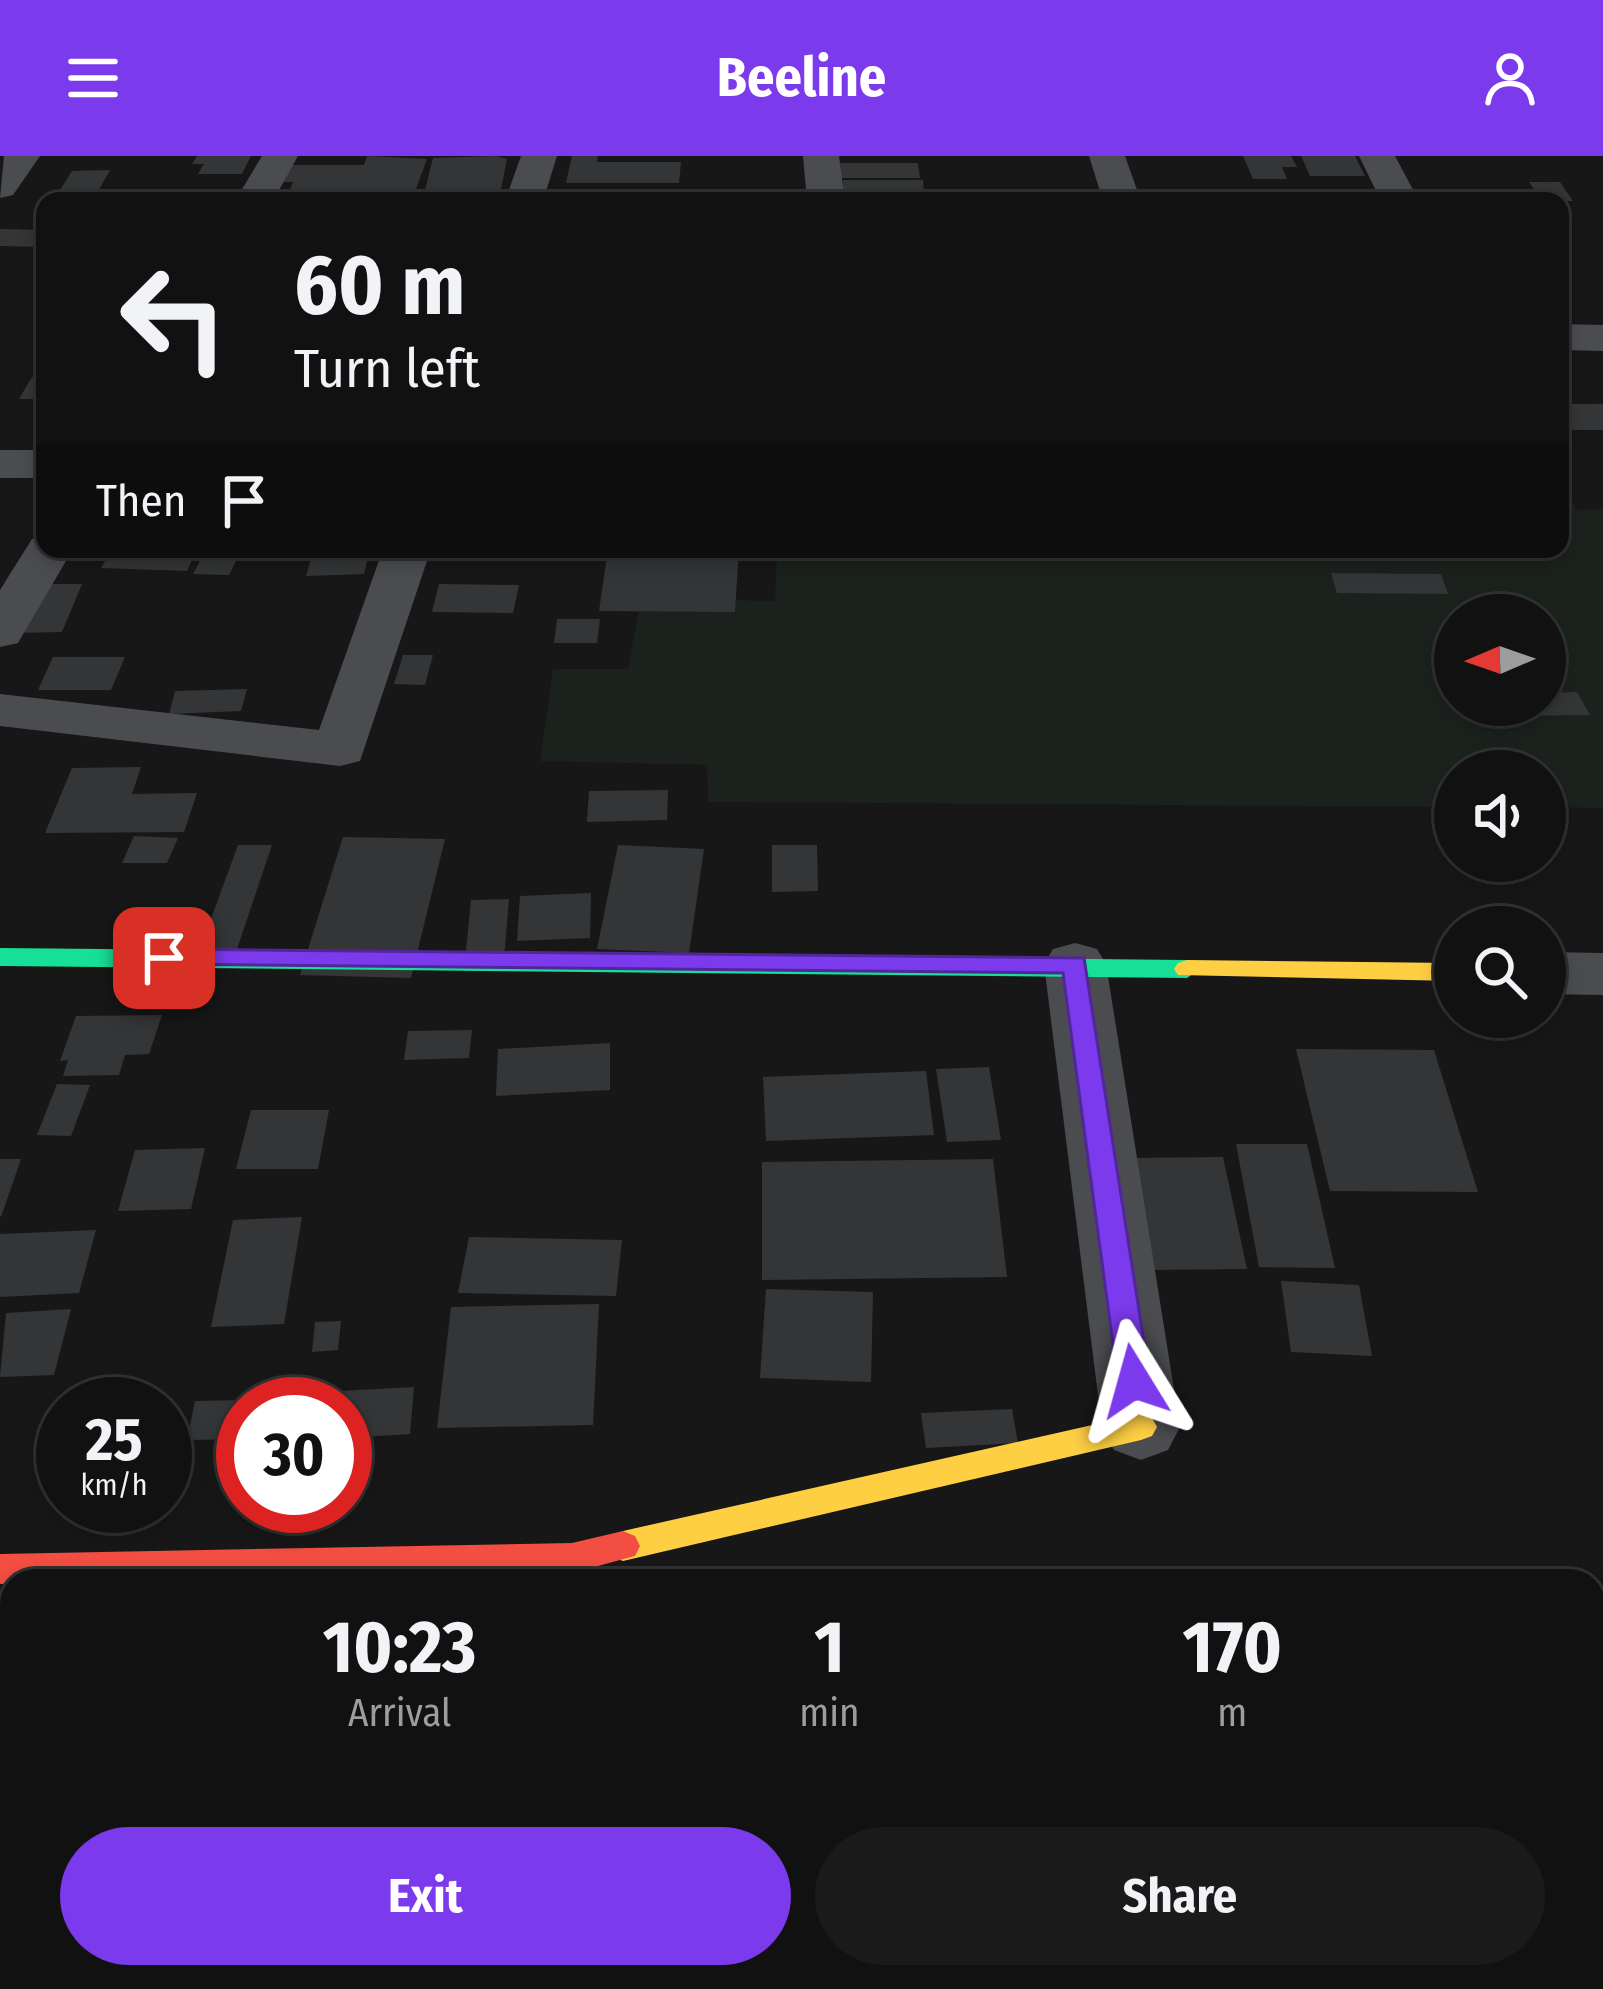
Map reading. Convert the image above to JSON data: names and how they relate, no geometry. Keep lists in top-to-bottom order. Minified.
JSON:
{"north":"left","page":{"header":"Beeline","turn":["60 m","Turn left"],"then":"Then","speed":"25 km/h","limit":"30","eta":["10:23","Arrival","1","min","170","m"],"buttons":["Exit","Share"]}}
